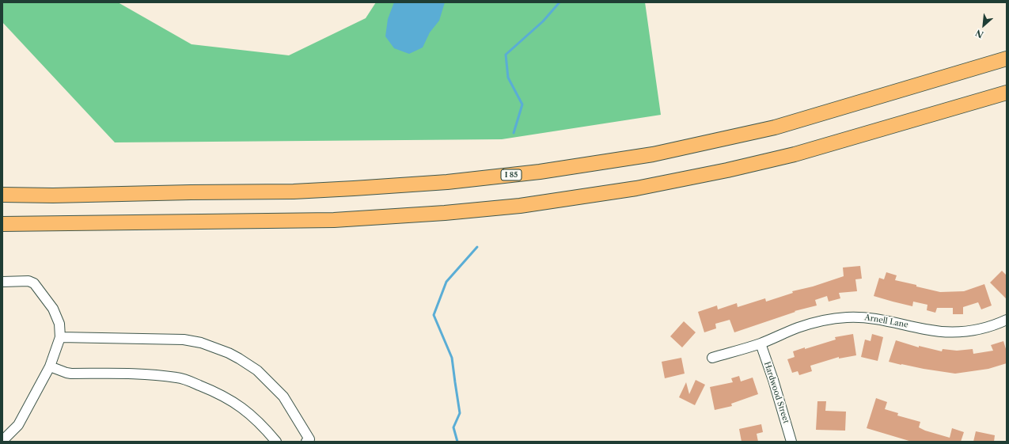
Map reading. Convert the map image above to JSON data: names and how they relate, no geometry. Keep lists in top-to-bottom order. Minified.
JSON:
{"streets":{"highway":["I 85"],"street":["Arnell Lane","Hardwood Street"]},"crossings":[["Arnell Lane","Hardwood Street"]],"north":"bottom left"}
